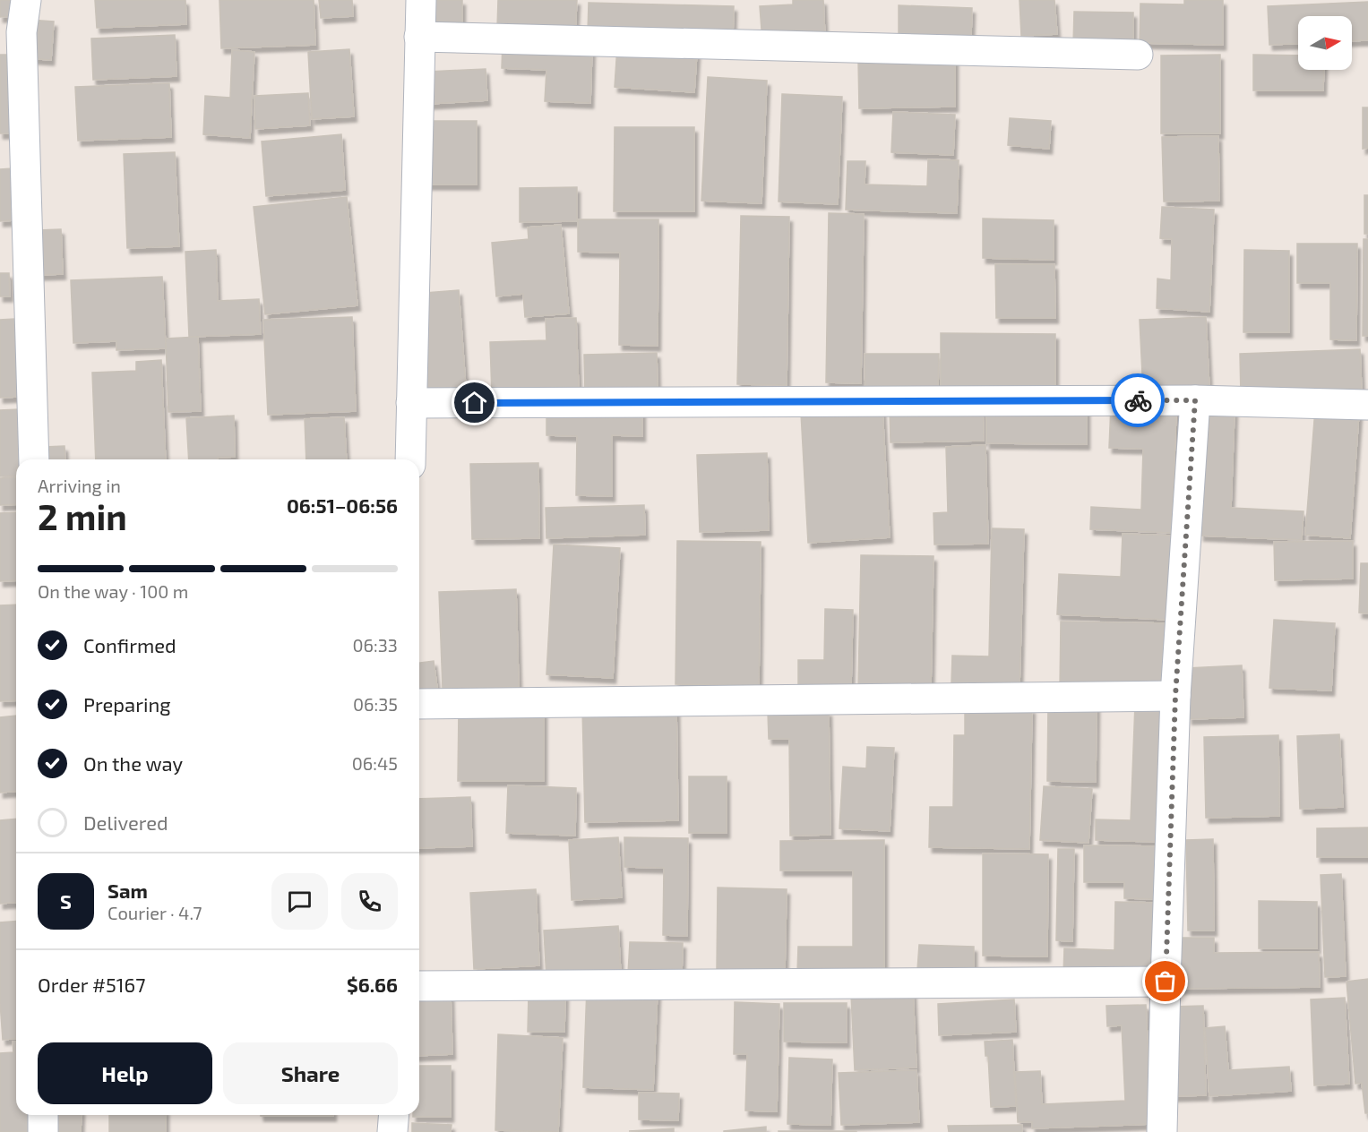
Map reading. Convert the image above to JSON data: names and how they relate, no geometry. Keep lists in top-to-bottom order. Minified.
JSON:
{"north":"right","page":{"heading":["2 min","Arriving in","06:51–06:56"],"panel":["Sam","Courier · 4.7","Order #5167","$6.66"],"bar":"On the way · 100 m","list":[["Confirmed","06:33"],["Preparing","06:35"],["On the way","06:45"],"Delivered"],"round":"S","buttons":["Help","Share"]}}
